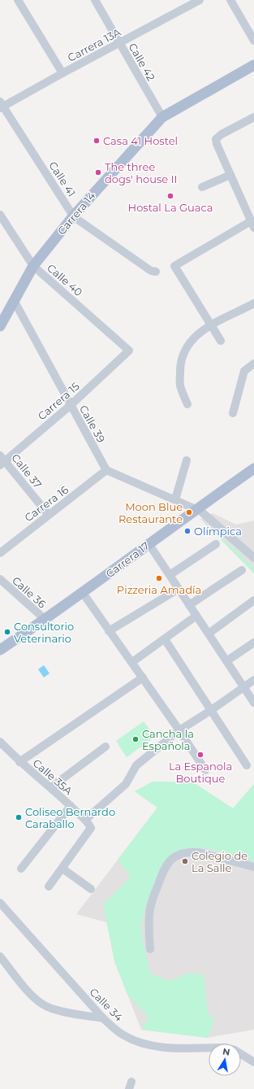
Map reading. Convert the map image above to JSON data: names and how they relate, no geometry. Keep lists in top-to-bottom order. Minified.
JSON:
{"streets":{"main road":["Carrera 14","Carrera 17"],"street":["Carrera 13A","Calle 42","Calle 41","Calle 40","Carrera 15","Calle 39","Calle 37","Carrera 16","Calle 36","Calle 35A","Calle 34"]},"crossings":[["Carrera 13A","Calle 42"],["Carrera 13A","Calle 41"],["Calle 42","Carrera 14"],["Calle 41","Carrera 14"],["Carrera 14","Calle 40"],["Carrera 14","Calle 39"],["Calle 40","Carrera 15"],["Carrera 15","Calle 39"],["Carrera 15","Calle 37"],["Calle 39","Carrera 16"],["Calle 37","Carrera 16"],["Carrera 17","Calle 36"]],"places":["Casa 41 Hostel","The three dogs' house II","Hostal La Guaca","Moon Blue Restaurante","Olímpica","Pizzeria Amadía","Consultorio Veterinario","Cancha la Española","La Espanola Boutique","Coliseo Bernardo Caraballo","Colegio de La Salle"],"north":"top"}
